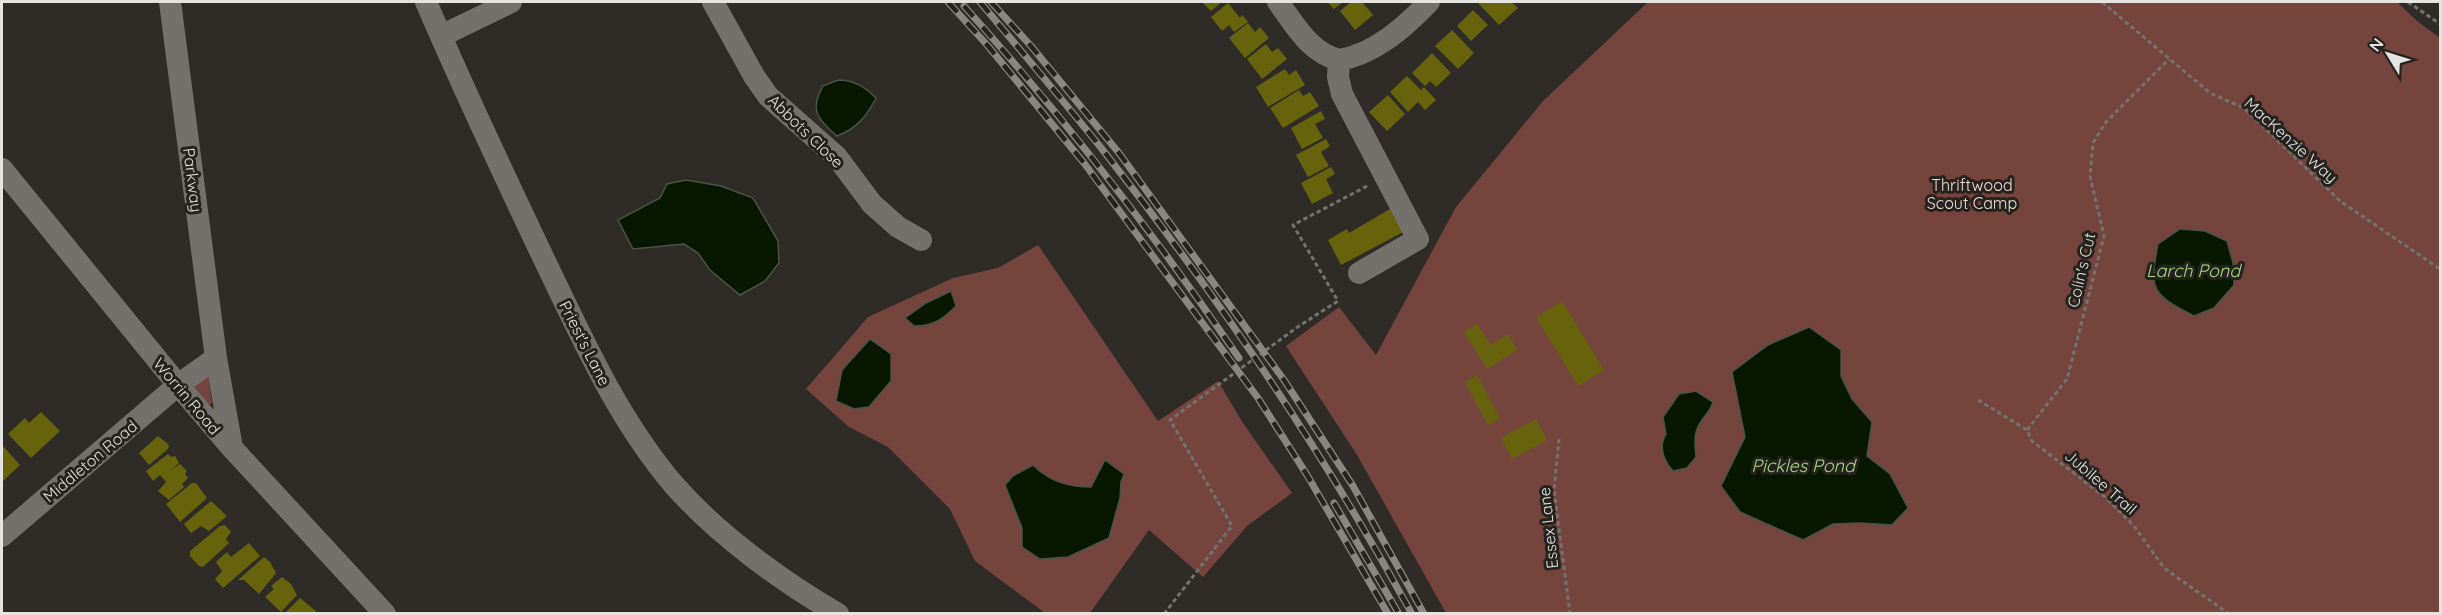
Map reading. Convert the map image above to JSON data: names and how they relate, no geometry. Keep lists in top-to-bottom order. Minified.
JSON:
{"streets":{"street":["Abbots Close","Parkway","Priest's Lane","Worrin Road","Middleton Road"],"path":["MacKenzie Way","Colin's Cut","Jubilee Trail","Essex Lane"]},"crossings":[["MacKenzie Way","Colin's Cut"],["Parkway","Worrin Road"],["Colin's Cut","Jubilee Trail"],["Worrin Road","Middleton Road"]],"water":["Larch Pond","Pickles Pond"],"parks":["Thriftwood Scout Camp"],"north":"top left"}
